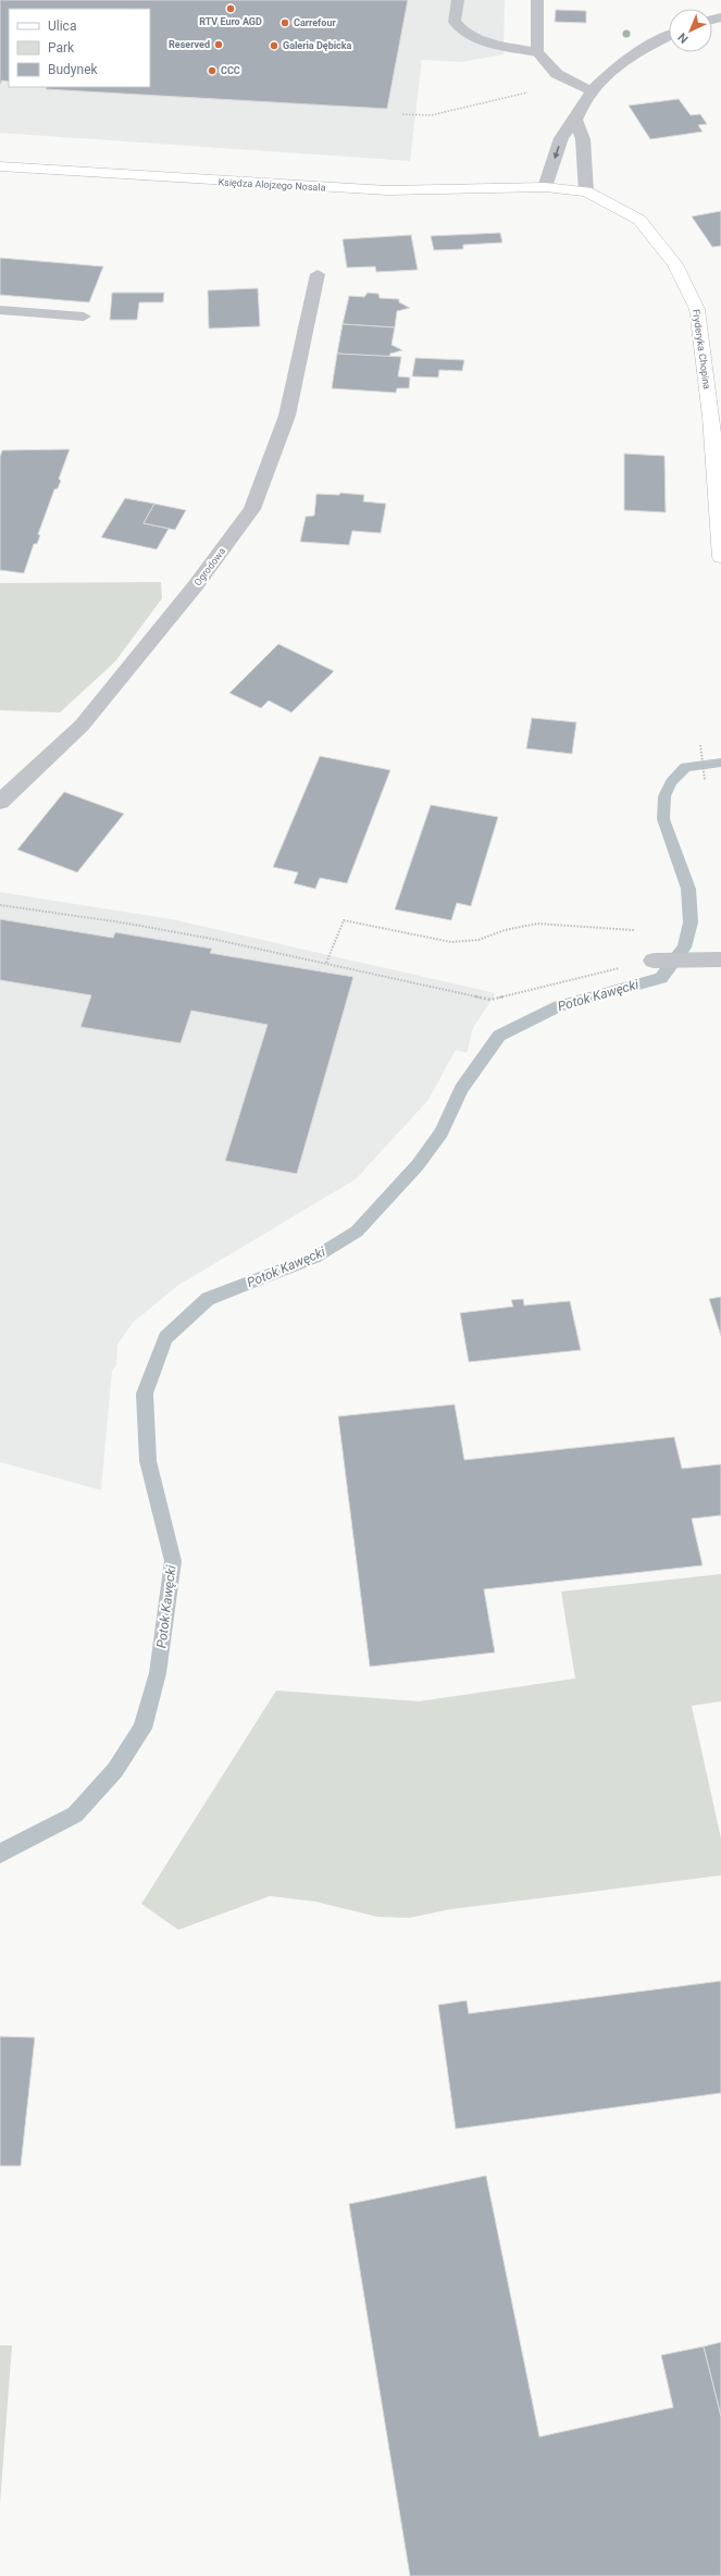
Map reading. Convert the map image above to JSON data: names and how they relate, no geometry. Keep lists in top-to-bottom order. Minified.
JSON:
{"streets":{"street":["Księdza Alojzego Nosala","Fryderyka Chopina","Ogrodowa"]},"crossings":[["Księdza Alojzego Nosala","Fryderyka Chopina"]],"water":["Potok Kawęcki"],"places":["RTV Euro AGD","Carrefour","Reserved","Galeria Dębicka","CCC"],"legend":["Ulica","Park","Budynek"],"north":"bottom left"}
